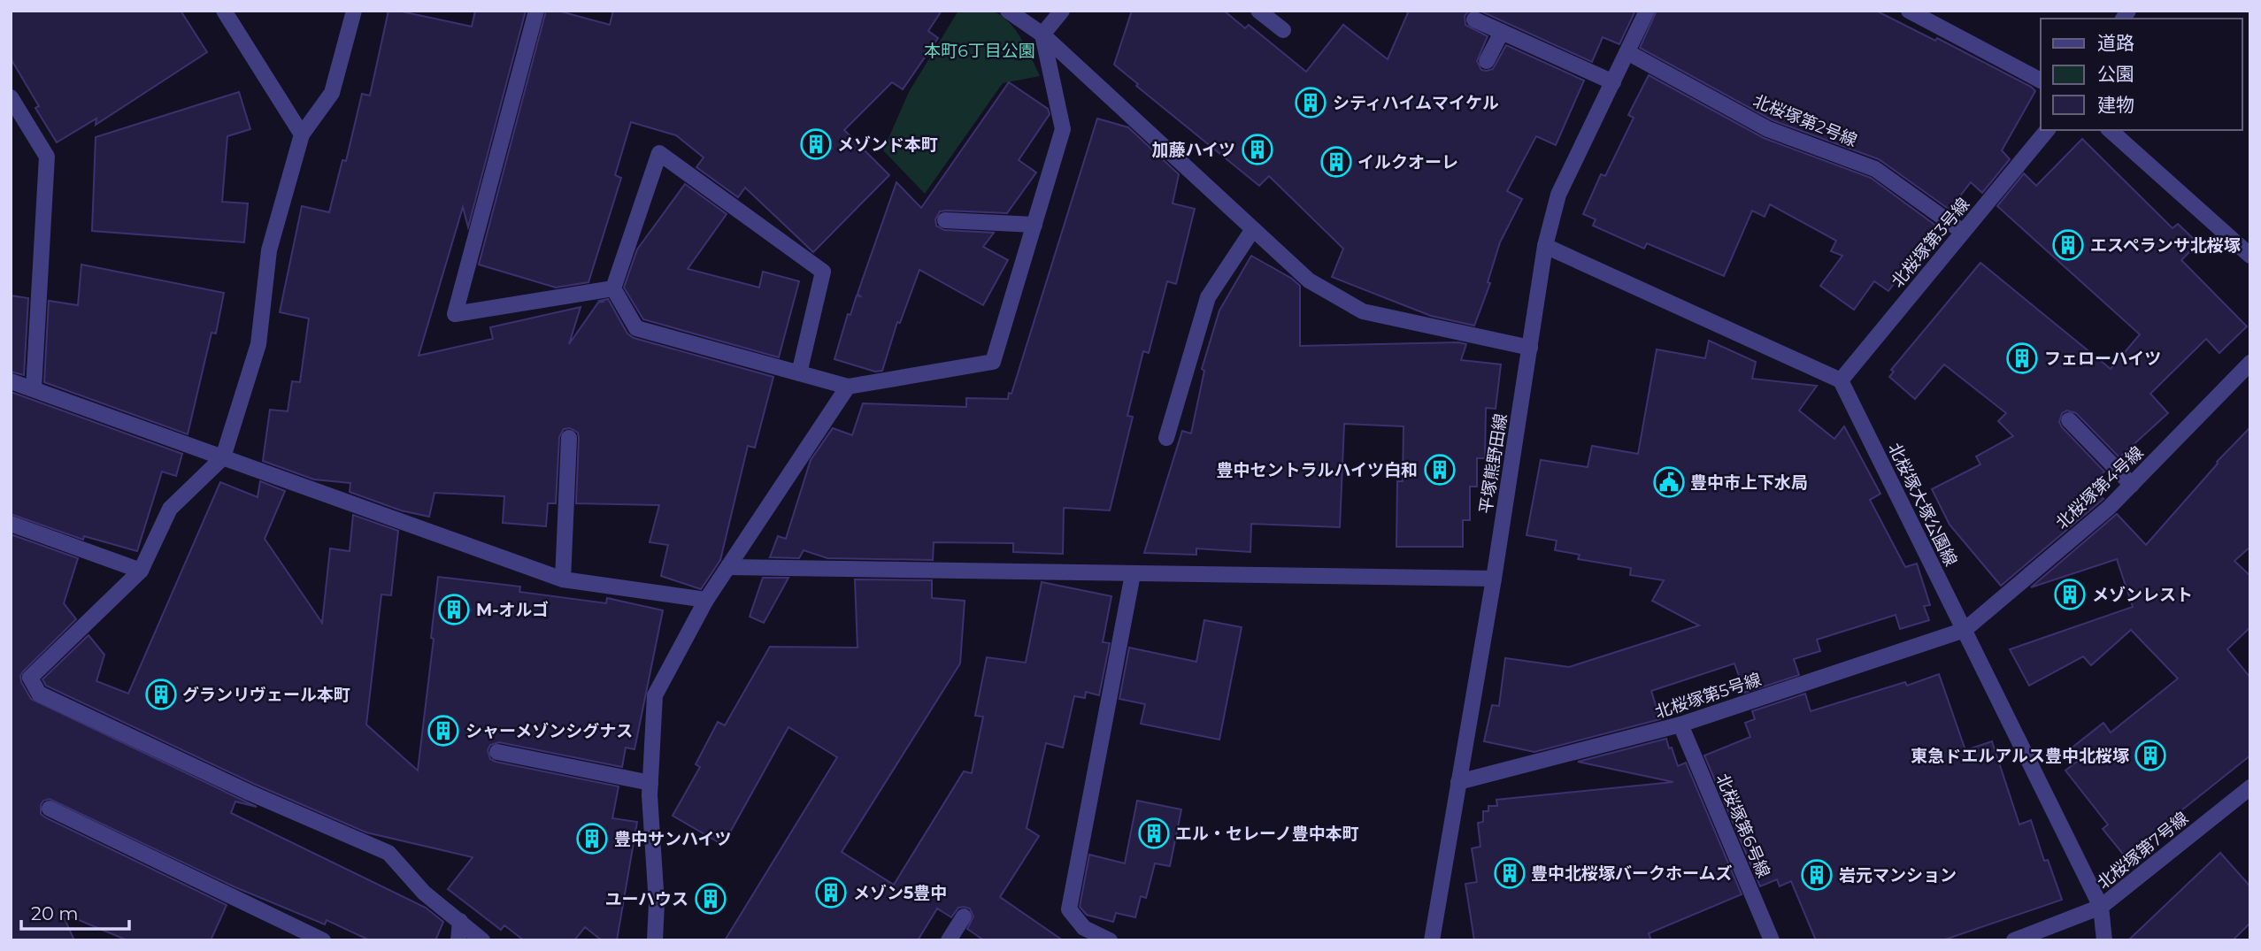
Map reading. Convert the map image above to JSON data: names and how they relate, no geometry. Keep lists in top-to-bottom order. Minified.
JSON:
{"streets":{"street":["北桜塚第2号線","北桜塚第3号線","平塚熊野田線","北桜塚第4号線","北桜塚大塚公園線","北桜塚第5号線","北桜塚第6号線","北桜塚第7号線"]},"crossings":[["北桜塚第2号線","北桜塚第3号線"],["北桜塚第2号線","平塚熊野田線"],["北桜塚第3号線","北桜塚大塚公園線"],["平塚熊野田線","北桜塚第5号線"],["北桜塚第4号線","北桜塚大塚公園線"],["北桜塚第4号線","北桜塚第5号線"],["北桜塚大塚公園線","北桜塚第5号線"],["北桜塚大塚公園線","北桜塚第7号線"],["北桜塚第5号線","北桜塚第6号線"]],"parks":["本町6丁目公園"],"places":{"building":["シティハイムマイケル","メゾンド本町","加藤ハイツ","イルクオーレ","エスペランサ北桜塚","フェローハイツ","豊中セントラルハイツ白和","メゾンレスト","M-オルゴ","グランリヴェール本町","シャーメゾンシグナス","東急ドエルアルス豊中北桜塚","エル・セレーノ豊中本町","豊中サンハイツ","豊中北桜塚バークホームズ","岩元マンション","メゾン5豊中","ユーハウス"],"public building":["豊中市上下水局"]},"legend":["道路","公園","建物"],"scale_bar":"20 m"}
